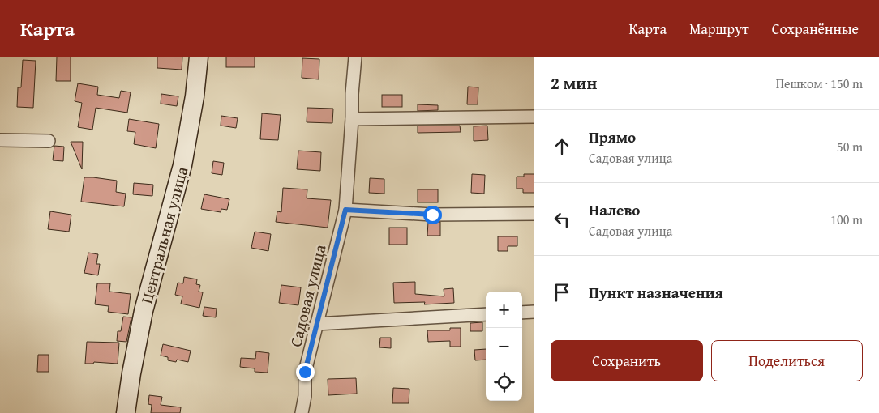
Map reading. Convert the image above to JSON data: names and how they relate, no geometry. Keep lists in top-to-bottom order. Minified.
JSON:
{"streets":{"main road":["Центральная улица"],"street":["Садовая улица"]},"page":{"header":"Карта","nav":["Карта","Маршрут","Сохранённые"],"heading":["2 мин","Пешком · 150 m"],"list":[["Прямо","Садовая улица","50 m"],["Налево","Садовая улица","100 m"],"Пункт назначения"],"map_buttons":["+","−"],"buttons":["Сохранить","Поделиться"]}}
